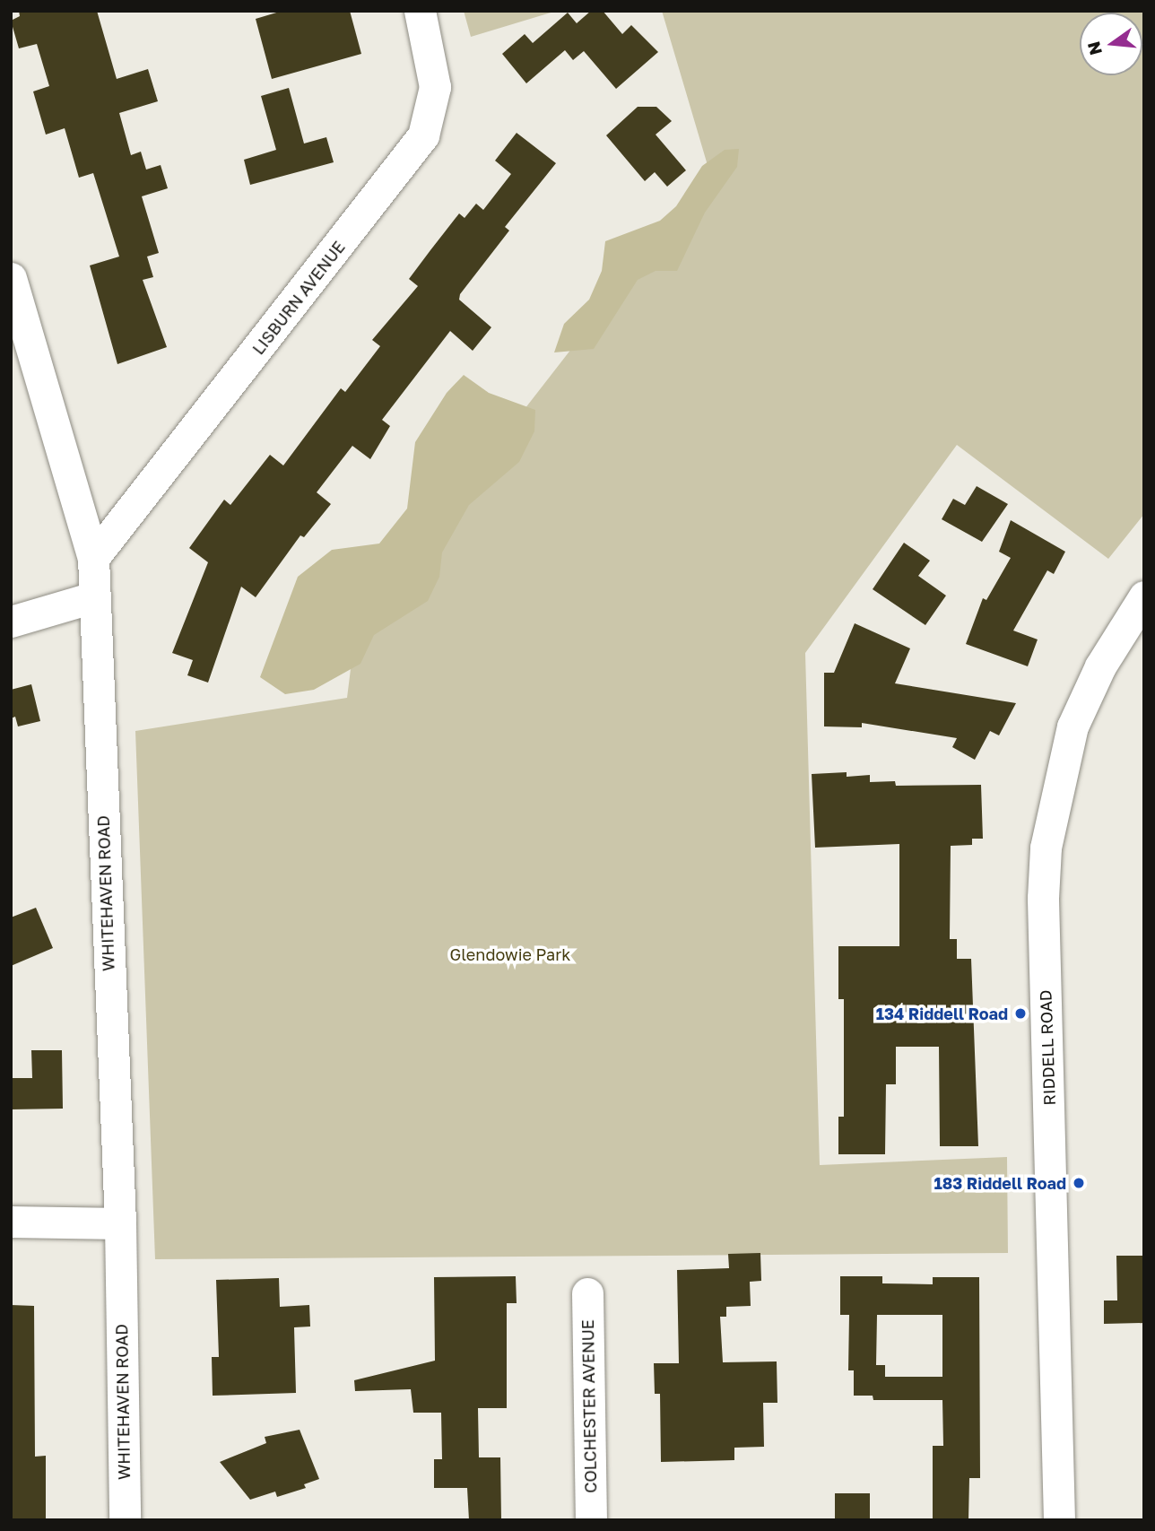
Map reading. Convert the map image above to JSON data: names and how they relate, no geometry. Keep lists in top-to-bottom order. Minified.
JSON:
{"streets":{"street":["LISBURN AVENUE","WHITEHAVEN ROAD","RIDDELL ROAD","COLCHESTER AVENUE"]},"crossings":[["LISBURN AVENUE","WHITEHAVEN ROAD"]],"parks":["Glendowie Park"],"places":["134 Riddell Road","183 Riddell Road"],"north":"left"}
